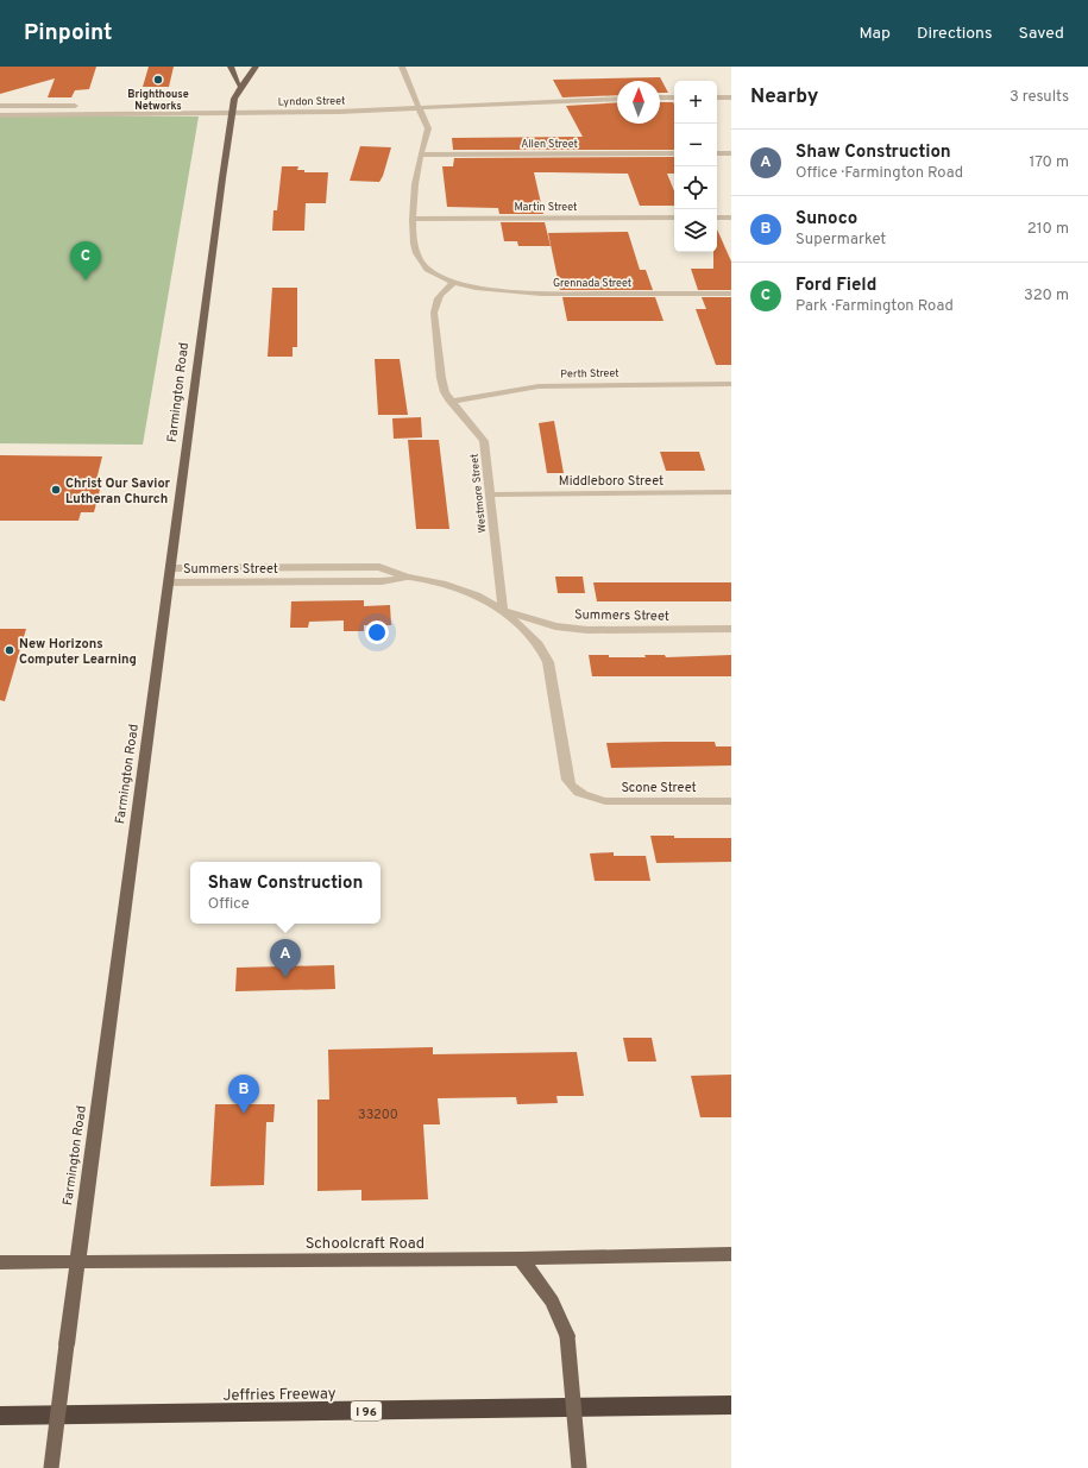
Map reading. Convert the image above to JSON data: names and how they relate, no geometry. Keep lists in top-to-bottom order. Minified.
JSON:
{"streets":{"highway":["Jeffries Freeway","I 96"],"main road":["Farmington Road","Schoolcraft Road"],"street":["Lyndon Street","Allen Street","Martin Street","Grennada Street","Perth Street","Middleboro Street","Westmore Street","Summers Street","Scone Street"]},"crossings":[["Lyndon Street","Farmington Road"],["Grennada Street","Westmore Street"],["Perth Street","Westmore Street"],["Farmington Road","Summers Street"],["Farmington Road","Schoolcraft Road"],["Middleboro Street","Westmore Street"],["Westmore Street","Summers Street"],["Westmore Street","Scone Street"],["Summers Street","Scone Street"]],"places":["Brighthouse Networks","Christ Our Savior Lutheran Church","New Horizons Computer Learning"],"house_numbers":["33200"],"north":"top","page":{"header":"Pinpoint","nav":["Map","Directions","Saved"],"heading":["Nearby","3 results"],"map_buttons":["+","−"],"list":[{"mark":"A","name":"Shaw Construction","note":"Office · Farmington Road","value":"170 m"},{"mark":"B","name":"Sunoco","note":"Supermarket","value":"210 m"},{"mark":"C","name":"Ford Field","note":"Park · Farmington Road","value":"320 m"}],"pins":["C","A","B"],"popup":["Shaw Construction","Office"]}}
